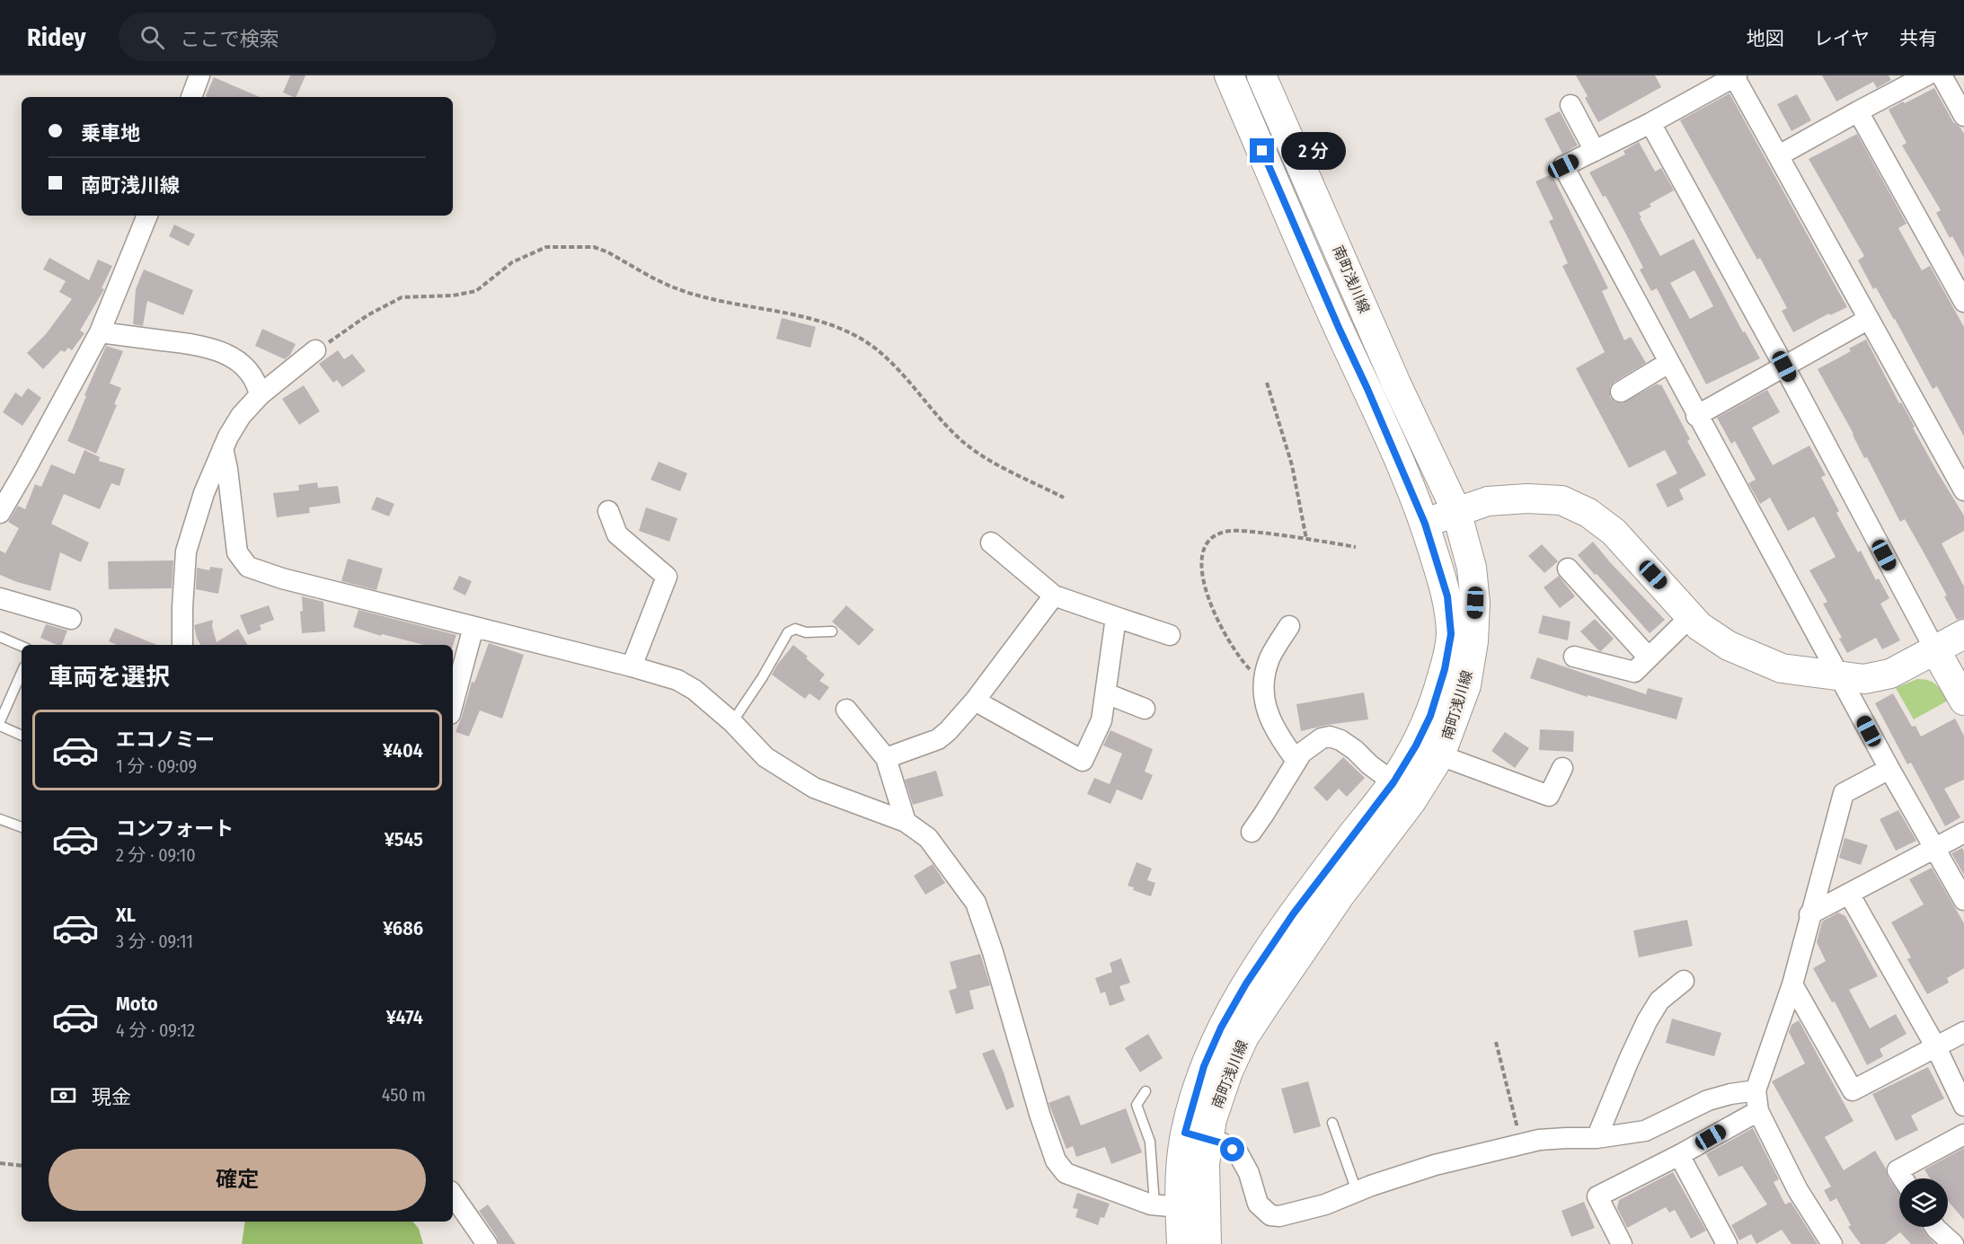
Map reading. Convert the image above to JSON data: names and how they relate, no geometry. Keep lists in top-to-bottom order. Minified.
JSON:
{"streets":{"street":["南町浅川線"]},"page":{"header":"Ridey","search":"ここで検索","nav":["地図","レイヤ","共有"],"banner":["乗車地","南町浅川線"],"bubble":"2 分","heading":"車両を選択","list":[{"name":"エコノミー","note":"1 分 · 09:09","value":"¥404"},{"name":"コンフォート","note":"2 分 · 09:10","value":"¥545"},{"name":"XL","note":"3 分 · 09:11","value":"¥686"},{"name":"Moto","note":"4 分 · 09:12","value":"¥474"}],"pay":["現金","450 m"],"buttons":"確定"}}
